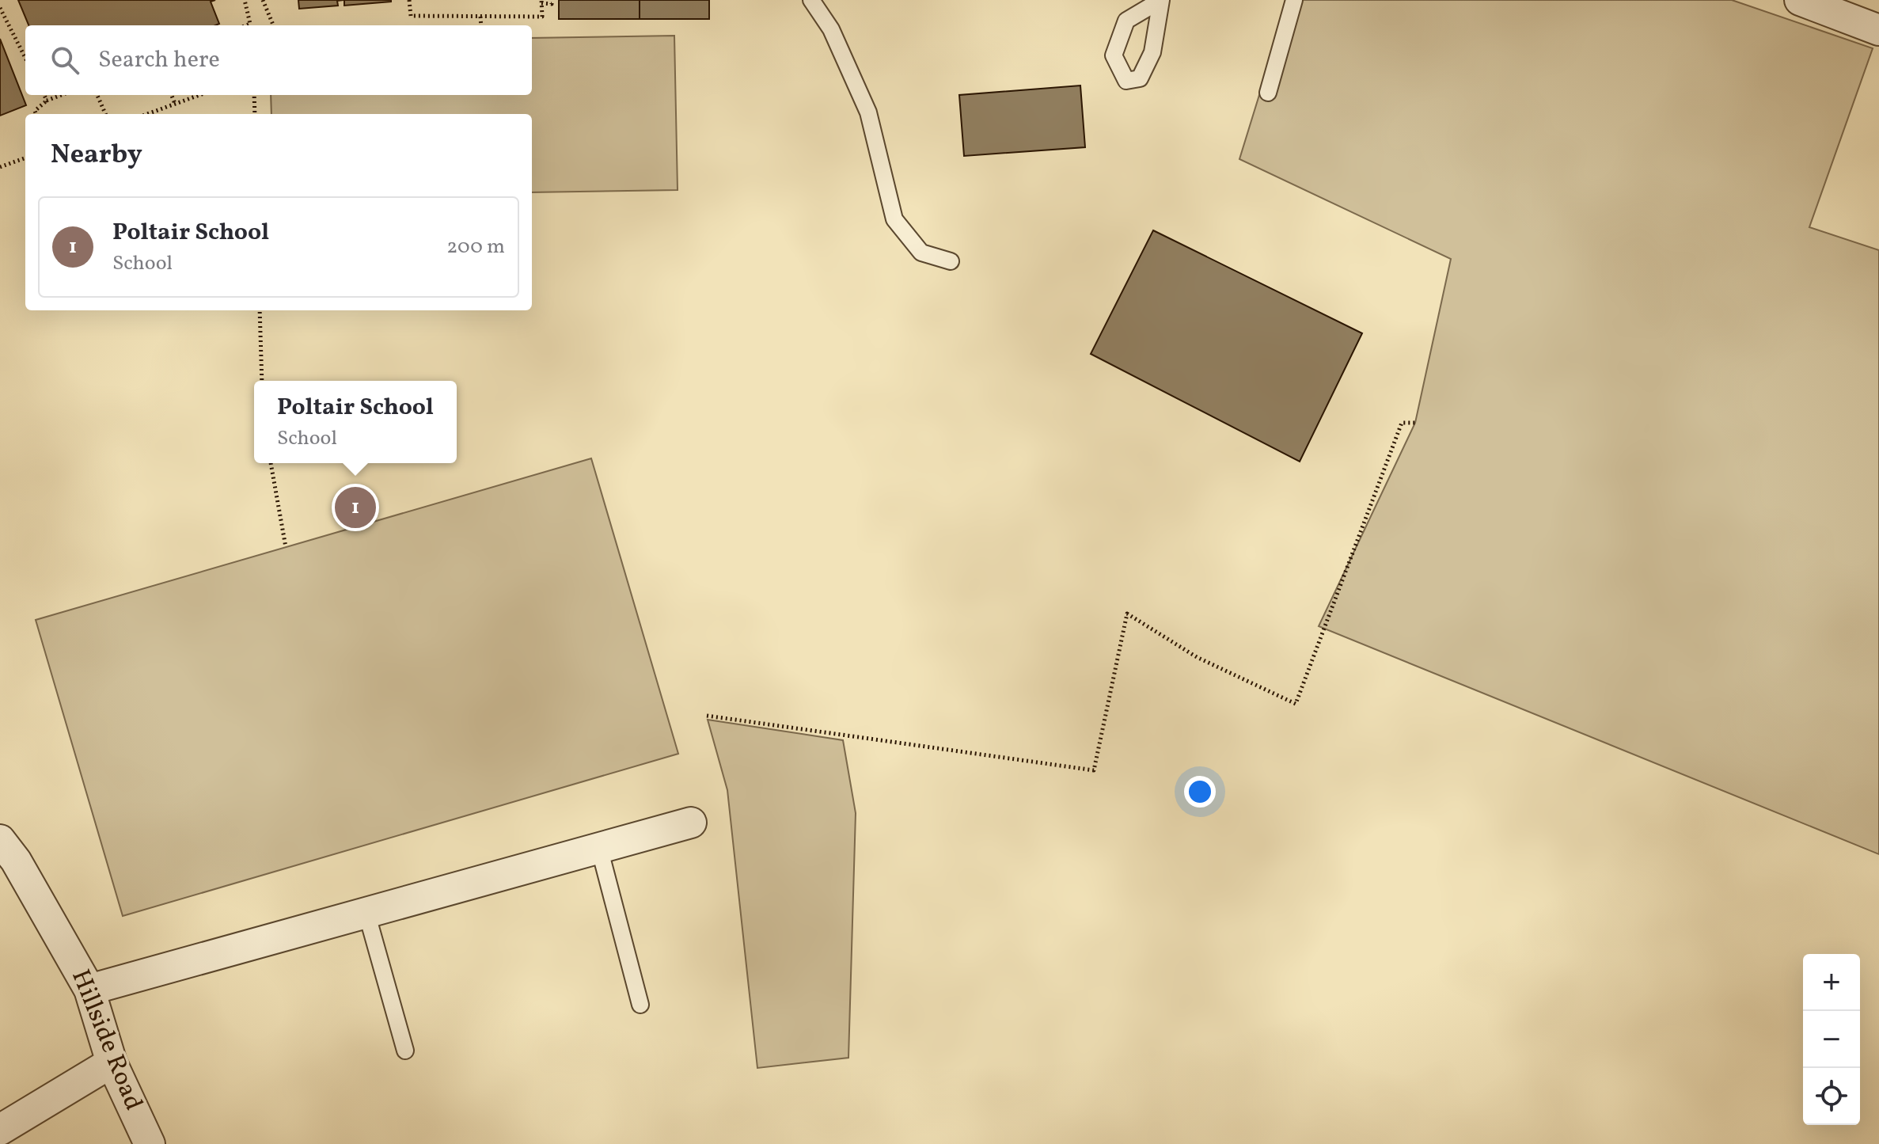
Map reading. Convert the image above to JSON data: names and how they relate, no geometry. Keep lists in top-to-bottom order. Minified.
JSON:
{"streets":{"street":["Hillside Road"]},"page":{"search":"Search here","heading":"Nearby","list":[{"mark":"1","name":"Poltair School","note":"School","value":"200 m"}],"popup":["Poltair School","School"],"pins":"1","map_buttons":["+","−"]}}
